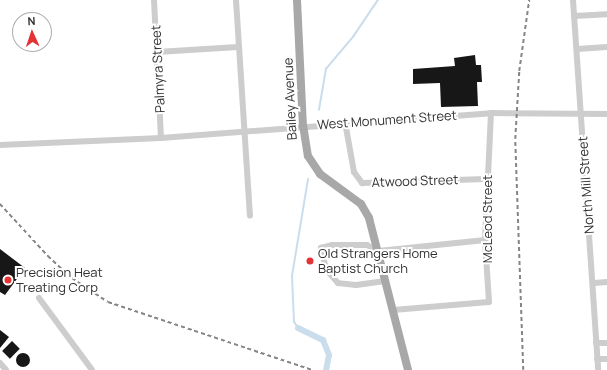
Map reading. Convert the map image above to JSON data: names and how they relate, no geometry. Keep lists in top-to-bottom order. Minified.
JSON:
{"streets":{"main road":["Bailey Avenue"],"street":["Palmyra Street","West Monument Street","Atwood Street","North Mill Street","McLeod Street"]},"crossings":[["Palmyra Street","West Monument Street"],["Bailey Avenue","West Monument Street"],["Bailey Avenue","McLeod Street"],["West Monument Street","Atwood Street"],["West Monument Street","North Mill Street"],["West Monument Street","McLeod Street"],["Atwood Street","McLeod Street"]],"places":["Old Strangers Home Baptist Church","Precision Heat Treating Corp"],"north":"top"}
